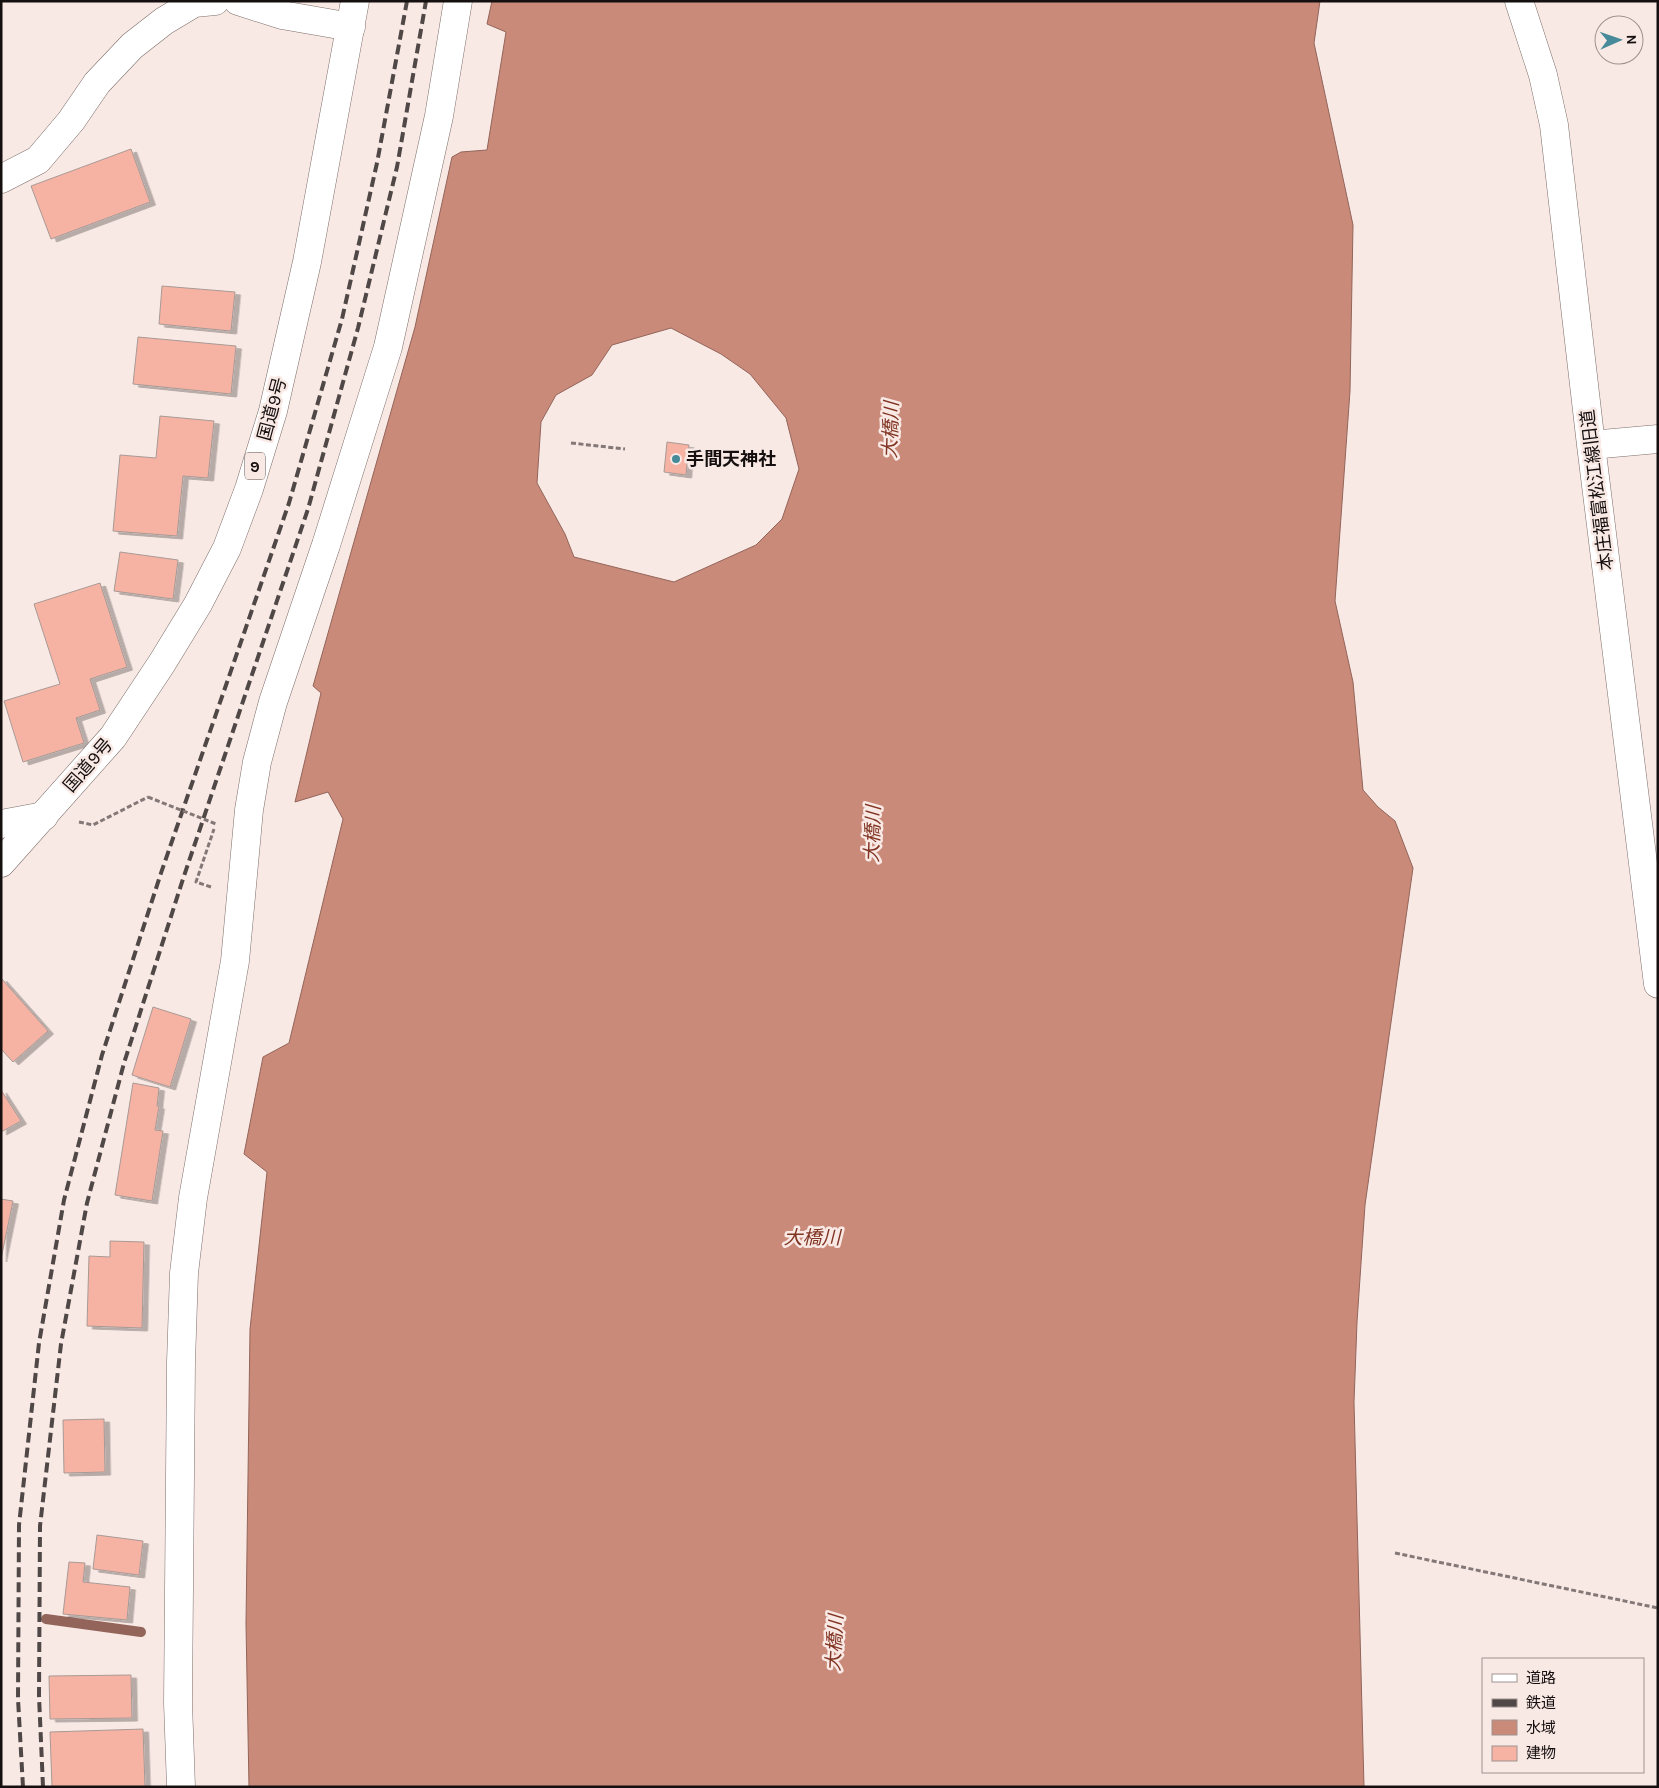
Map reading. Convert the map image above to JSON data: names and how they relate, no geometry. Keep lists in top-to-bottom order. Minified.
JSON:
{"streets":{"main road":["国道9号","9","本庄福富松江線旧道"]},"water":["大橋川"],"places":["手間天神社"],"legend":["道路","鉄道","水域","建物"],"north":"right"}
